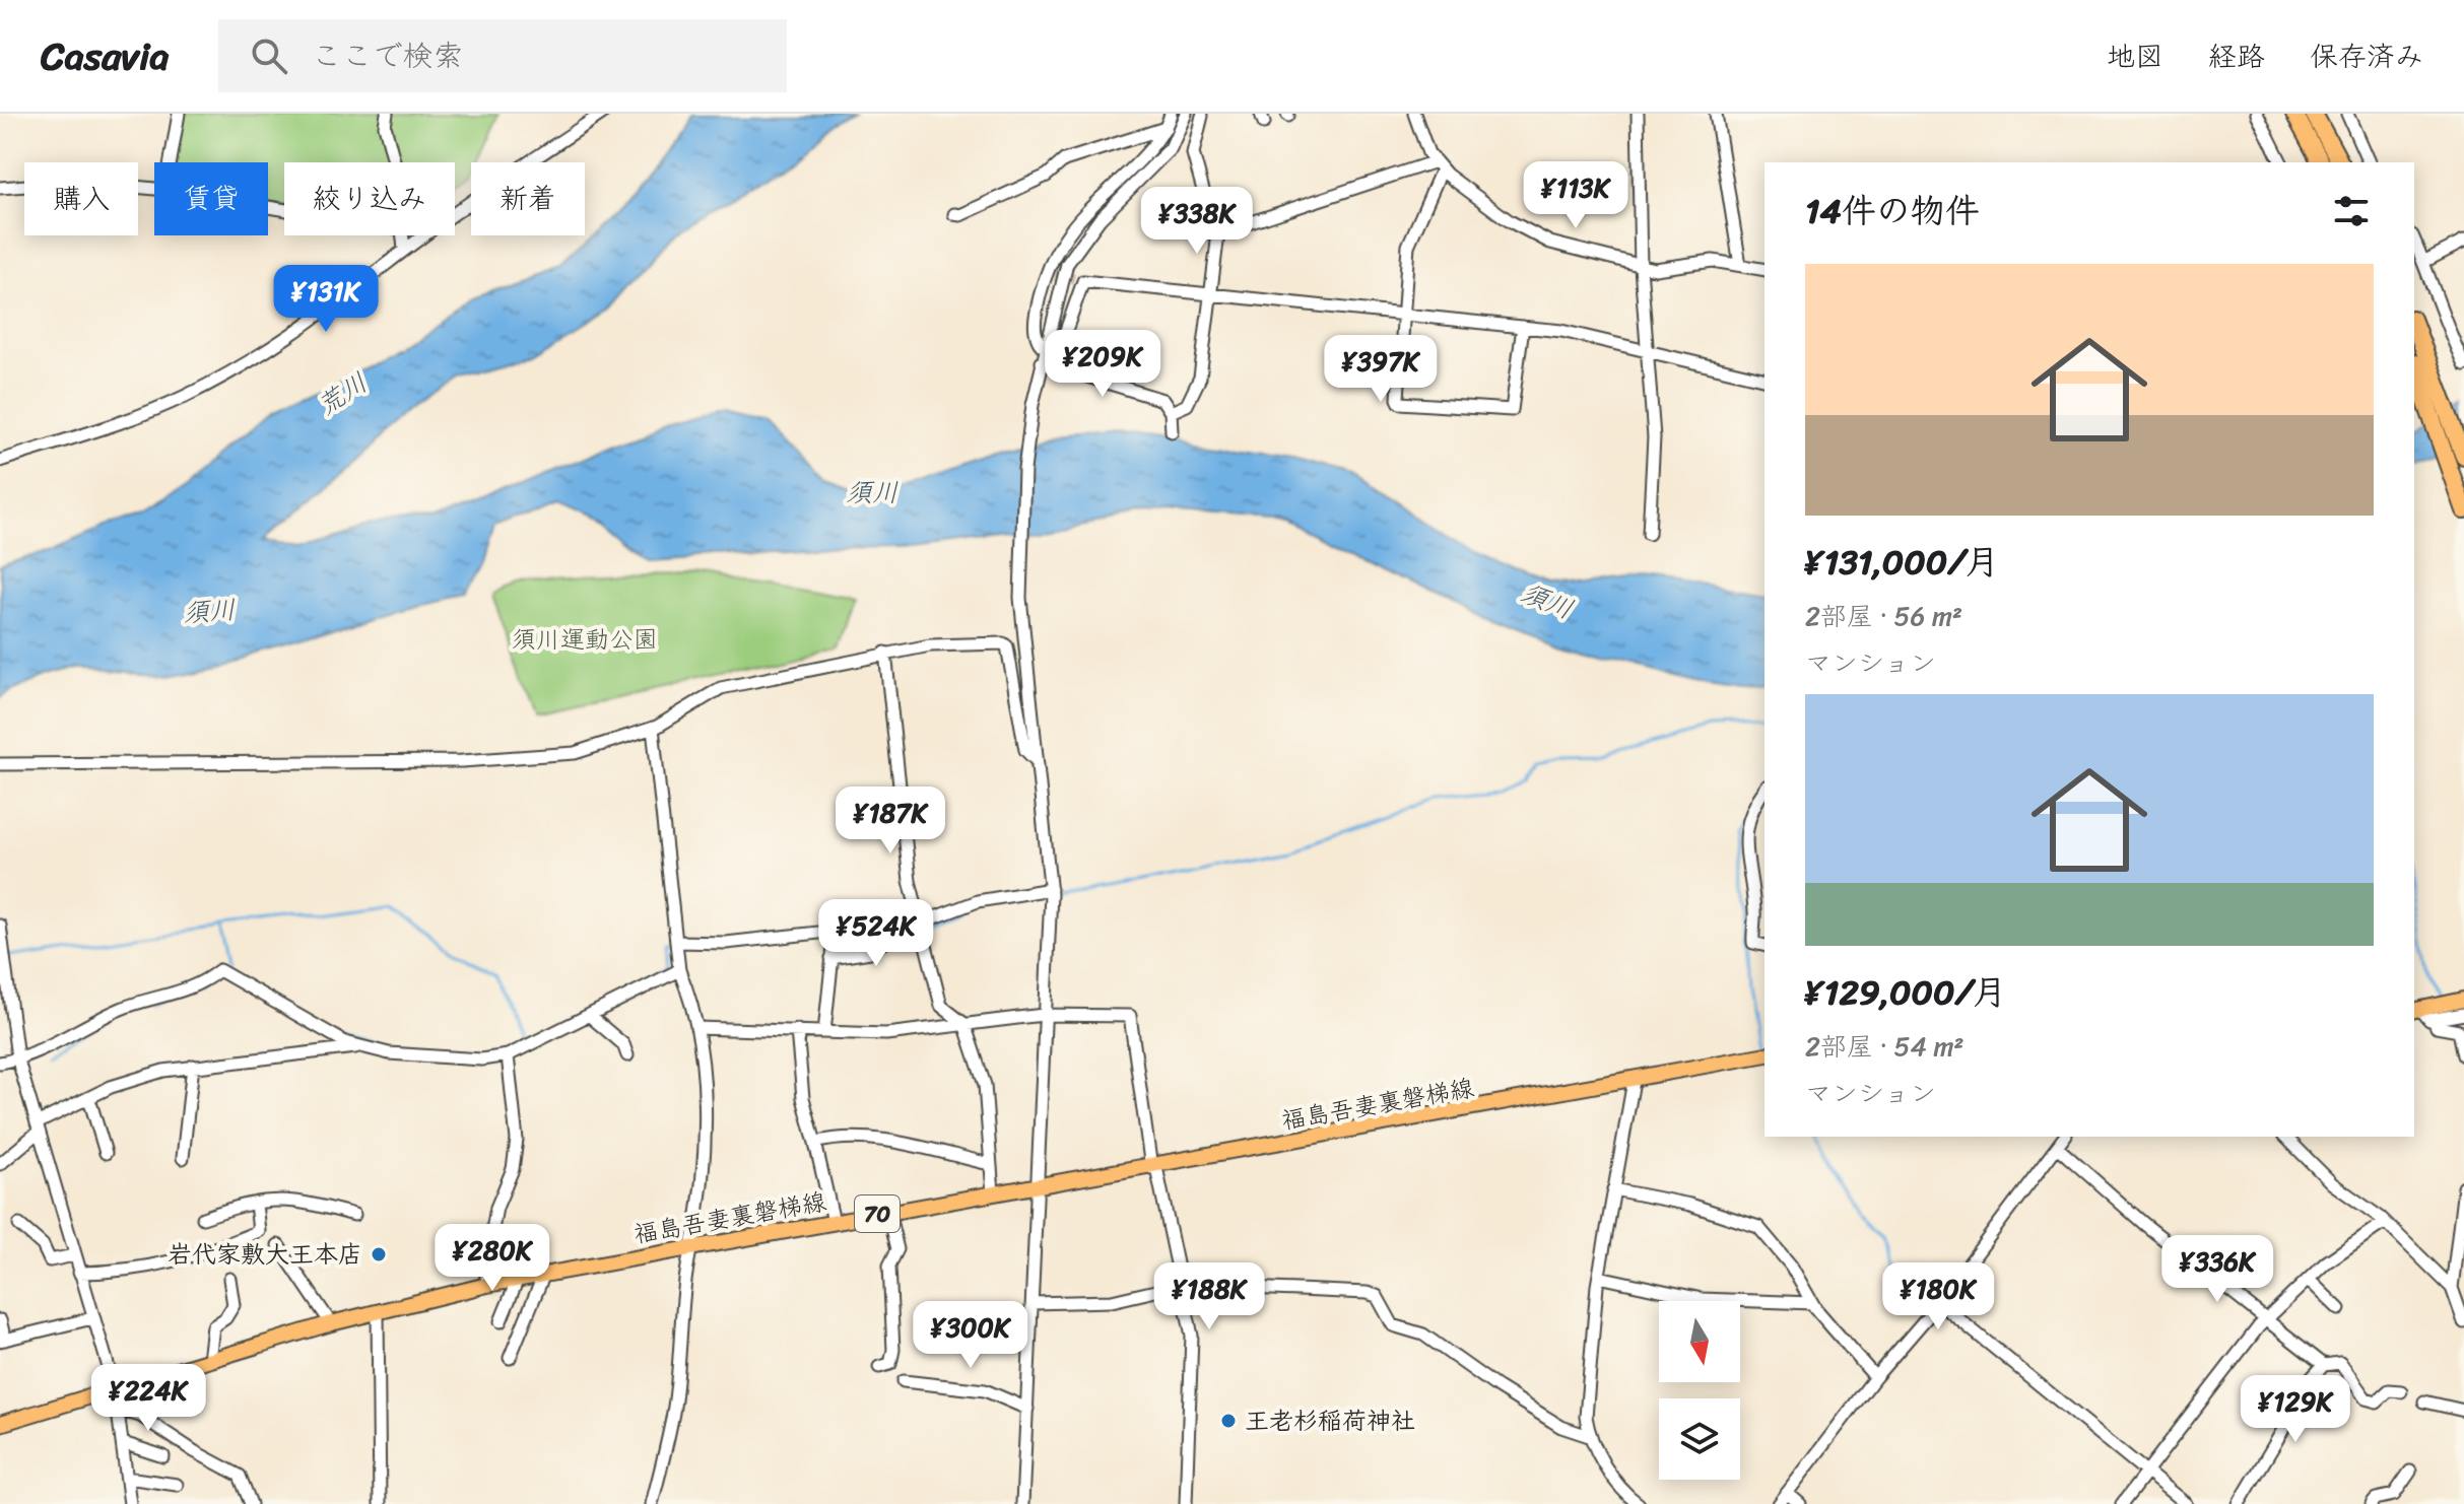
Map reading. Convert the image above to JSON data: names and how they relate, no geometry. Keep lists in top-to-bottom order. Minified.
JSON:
{"streets":{"main road":["福島吾妻裏磐梯線","70"]},"water":["荒川","須川"],"parks":["須川運動公園"],"places":["岩代家敷大王本店","王老杉稲荷神社"],"north":"bottom","page":{"header":"Casavia","search":"ここで検索","nav":["地図","経路","保存済み"],"price":["¥113K","¥338K","¥131K","¥209K","¥397K","¥187K","¥524K","¥280K","¥336K","¥188K","¥180K","¥300K","¥224K","¥129K"],"chip":["購入","賃貸","絞り込み","新着"],"heading":"14件の物件","list":[{"name":"¥131,000/月","note":"2部屋 · 56 m² · マンション"},{"name":"¥129,000/月","note":"2部屋 · 54 m² · マンション"}]}}
